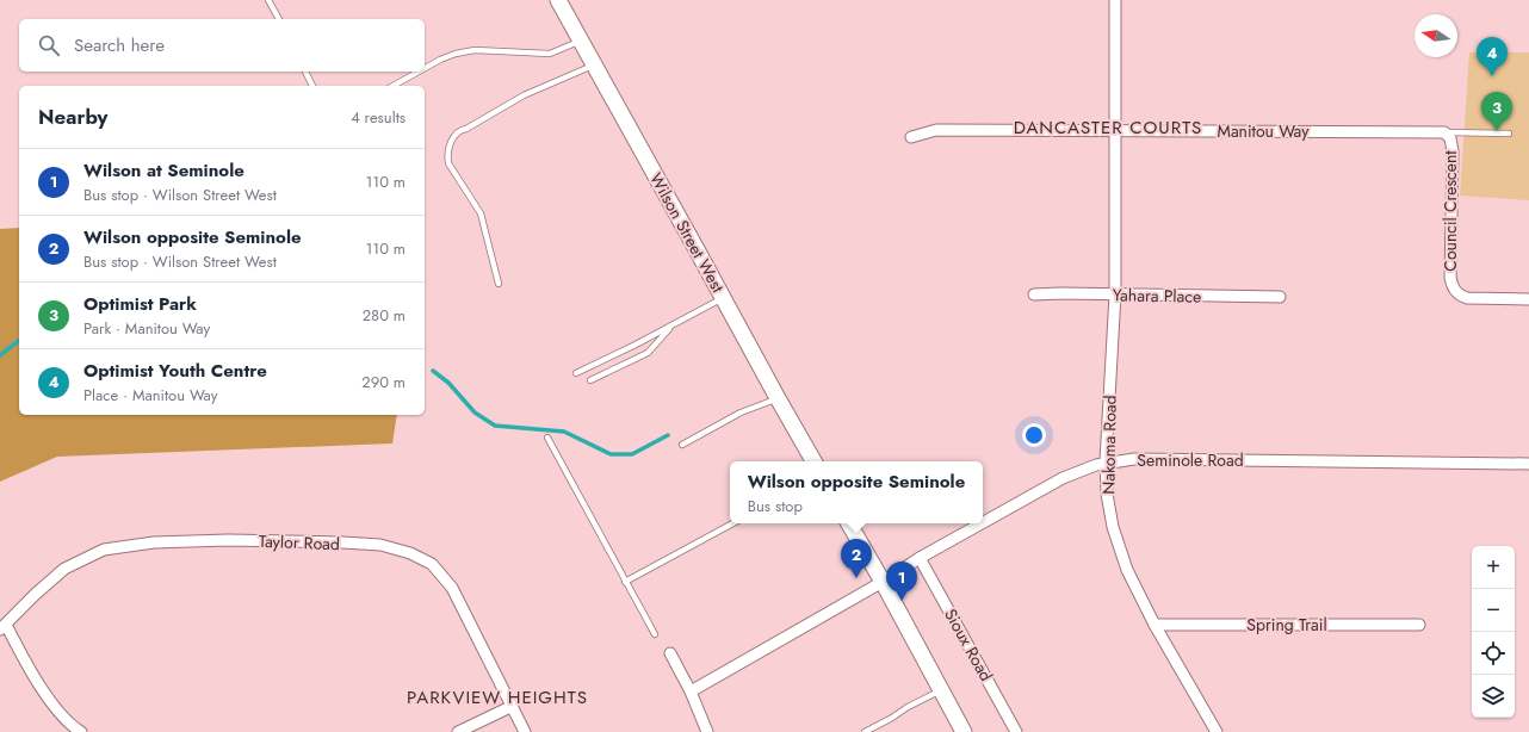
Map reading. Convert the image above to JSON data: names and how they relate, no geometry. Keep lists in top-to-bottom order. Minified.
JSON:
{"streets":{"main road":["Wilson Street West"],"street":["Manitou Way","Council Crescent","Yahara Place","Nakoma Road","Seminole Road","Taylor Road","Spring Trail","Sioux Road"]},"crossings":[["Manitou Way","Council Crescent"],["Manitou Way","Nakoma Road"],["Yahara Place","Nakoma Road"],["Nakoma Road","Seminole Road"],["Nakoma Road","Spring Trail"],["Seminole Road","Sioux Road"]],"districts":["DANCASTER COURTS","PARKVIEW HEIGHTS"],"north":"left","page":{"search":"Search here","pins":["4","3","2","1"],"heading":["Nearby","4 results"],"list":[{"mark":"1","name":"Wilson at Seminole","note":"Bus stop · Wilson Street West","value":"110 m"},{"mark":"2","name":"Wilson opposite Seminole","note":"Bus stop · Wilson Street West","value":"110 m"},{"mark":"3","name":"Optimist Park","note":"Park · Manitou Way","value":"280 m"},{"mark":"4","name":"Optimist Youth Centre","note":"Place · Manitou Way","value":"290 m"}],"popup":["Wilson opposite Seminole","Bus stop"],"map_buttons":["+","−"]}}
